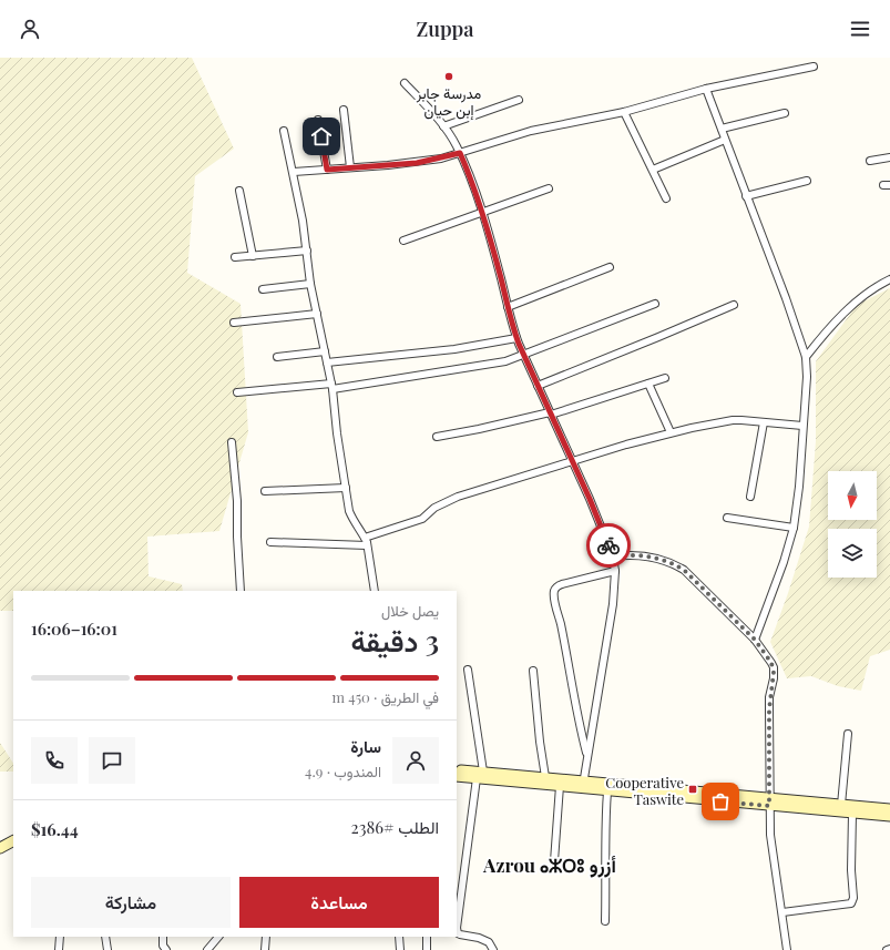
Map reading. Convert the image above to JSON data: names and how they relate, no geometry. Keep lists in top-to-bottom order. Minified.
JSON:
{"districts":["Azrou ⴰⵣⵔⵓ أزرو"],"places":{"other":["مدرسة جابر إبن حيان"],"transit":["Cooperative Taswite"]},"north":"bottom","page":{"header":"Zuppa","heading":["3 دقيقة","يصل خلال","16:01–16:06"],"panel":["سارة","المندوب · 4.9","الطلب #2386","$16.44"],"bar":"في الطريق · 450 m","buttons":["مساعدة","مشاركة"]}}
